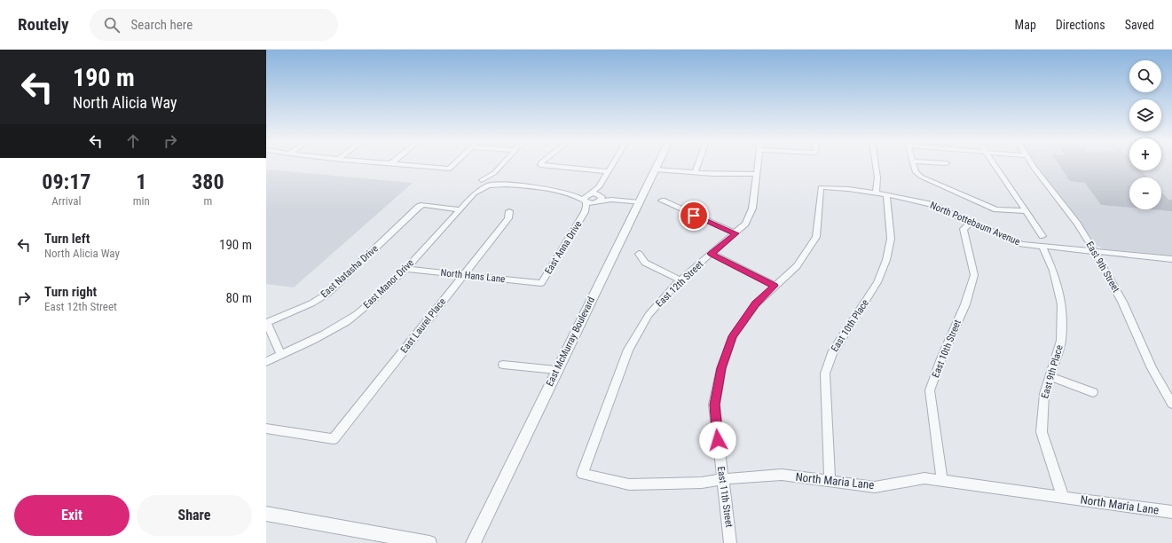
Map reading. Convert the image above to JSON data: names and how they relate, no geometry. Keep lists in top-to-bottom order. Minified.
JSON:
{"streets":{"street":["North Pottebaum Avenue","East Anna Drive","East 9th Street","East Natasha Drive","North Hans Lane","East Manor Drive","East 12th Street","East Laurel Place","East 10th Place","East McMurray Boulevard","East 10th Street","East 9th Place","North Maria Lane","East 11th Street"]},"crossings":[["North Pottebaum Avenue","East 9th Street"],["North Pottebaum Avenue","East 10th Place"],["North Pottebaum Avenue","East 10th Street"],["North Pottebaum Avenue","East 9th Place"],["North Pottebaum Avenue","East 11th Street"],["East Anna Drive","North Hans Lane"],["East Natasha Drive","East Manor Drive"],["North Hans Lane","East Manor Drive"],["North Hans Lane","East Laurel Place"],["East 12th Street","North Maria Lane"],["East 10th Place","North Maria Lane"],["East 10th Street","North Maria Lane"],["East 9th Place","North Maria Lane"],["North Maria Lane","East 11th Street"]],"page":{"header":"Routely","search":"Search here","nav":["Map","Directions","Saved"],"turn":["190 m","North Alicia Way"],"map_buttons":["+","−"],"eta":["09:17","Arrival","1","min","380","m"],"list":[{"name":"Turn left","note":"North Alicia Way","value":"190 m"},{"name":"Turn right","note":"East 12th Street","value":"80 m"}],"buttons":["Exit","Share"]}}
